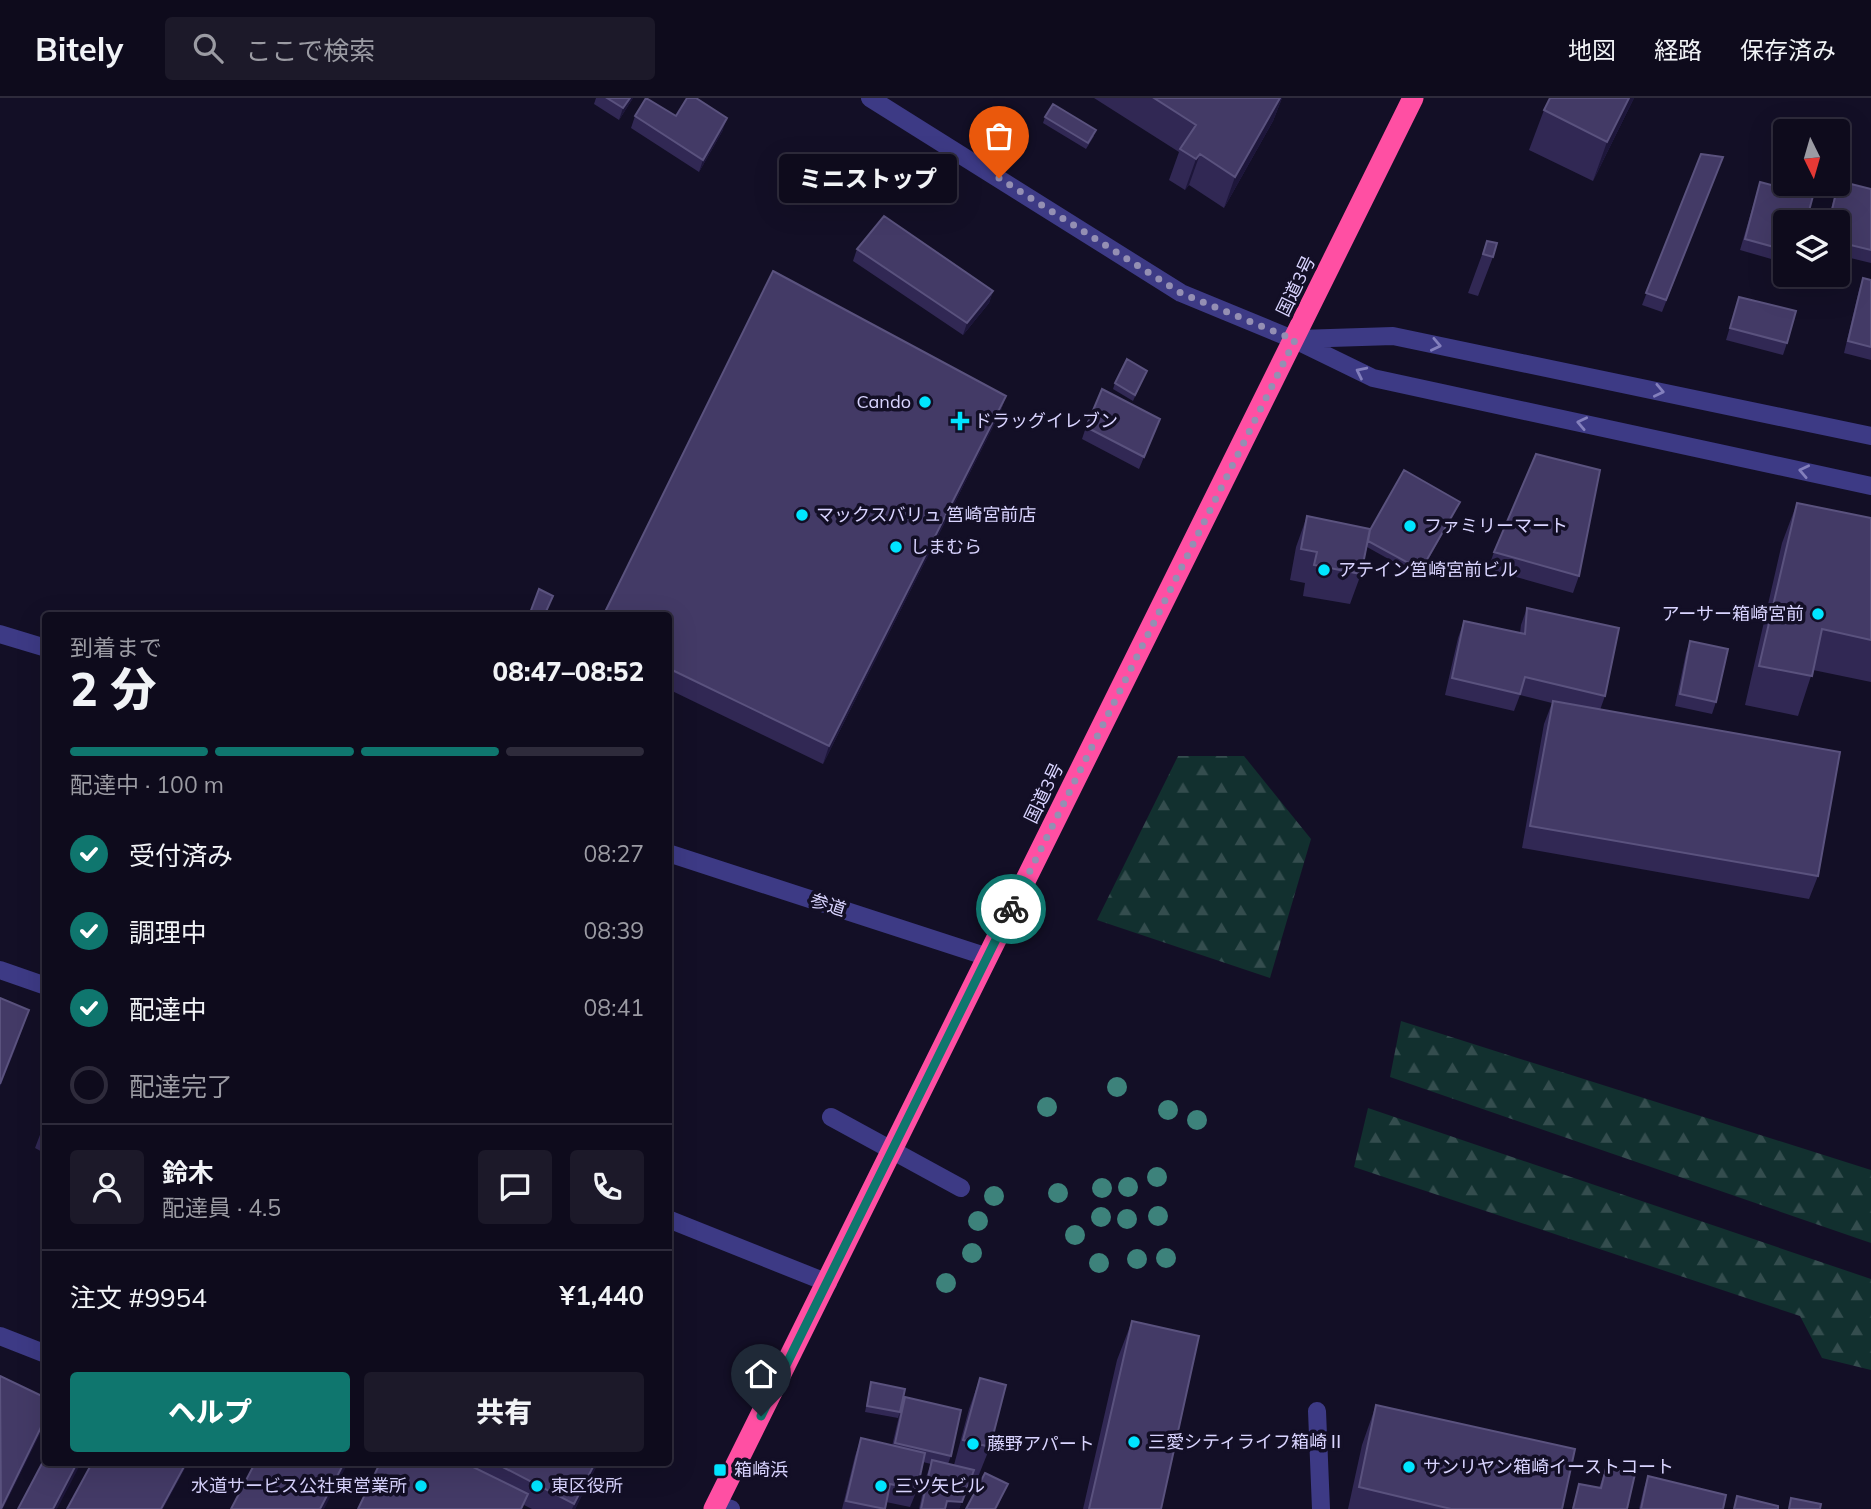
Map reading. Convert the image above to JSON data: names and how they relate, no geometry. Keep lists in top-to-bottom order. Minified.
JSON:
{"streets":{"highway":["国道3号"],"street":["参道"]},"crossings":[["国道3号","参道"]],"places":{"other":["ミニストップ","Cando","マックスバリュ 筥崎宮前店","ファミリーマート","しまむら","アテイン筥崎宮前ビル","アーサー箱崎宮前","三愛シティライフ箱崎Ⅱ","藤野アパート","サンリヤン箱崎イーストコート","水道サービス公社東営業所","東区役所","三ツ矢ビル"],"health":["ドラッグイレブン"],"transit":["箱崎浜"]},"north":"bottom","page":{"header":"Bitely","search":"ここで検索","nav":["地図","経路","保存済み"],"bubble":"ミニストップ","heading":["2 分","到着まで","08:47–08:52"],"panel":["鈴木","配達員 · 4.5","注文 #9954","¥1,440"],"bar":"配達中 · 100 m","list":[["受付済み","08:27"],["調理中","08:39"],["配達中","08:41"],"配達完了"],"buttons":["ヘルプ","共有"]}}
